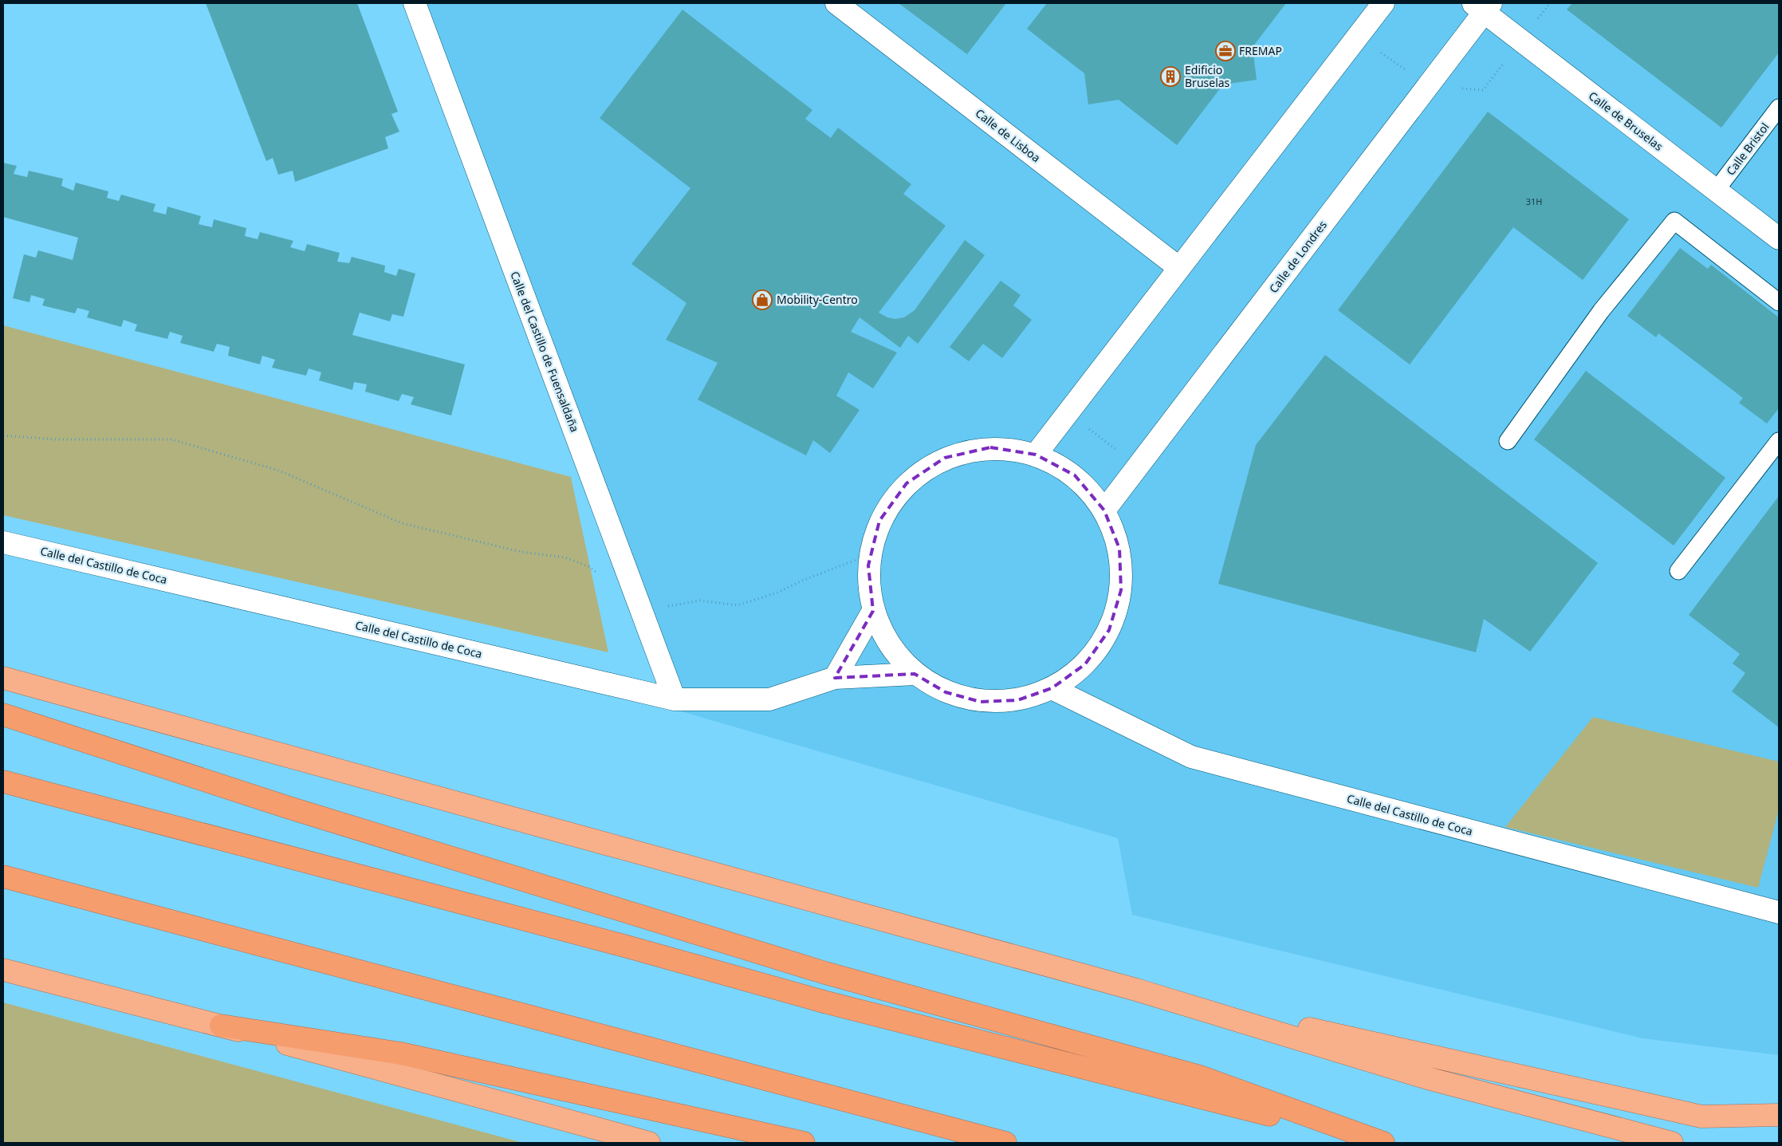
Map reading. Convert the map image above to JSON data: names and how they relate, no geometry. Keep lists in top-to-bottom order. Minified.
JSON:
{"streets":{"street":["Calle de Bruselas","Calle de Lisboa","Calle de Londres","Calle del Castillo de Fuensaldaña","Calle del Castillo de Coca"],"lane":["Calle Bristol"]},"crossings":[["Calle de Bruselas","Calle Bristol"],["Calle de Bruselas","Calle de Londres"],["Calle del Castillo de Fuensaldaña","Calle del Castillo de Coca"]],"places":{"office":["FREMAP"],"building":["Edificio Bruselas"],"shop":["Mobility-Centro"]},"house_numbers":["31H"]}
